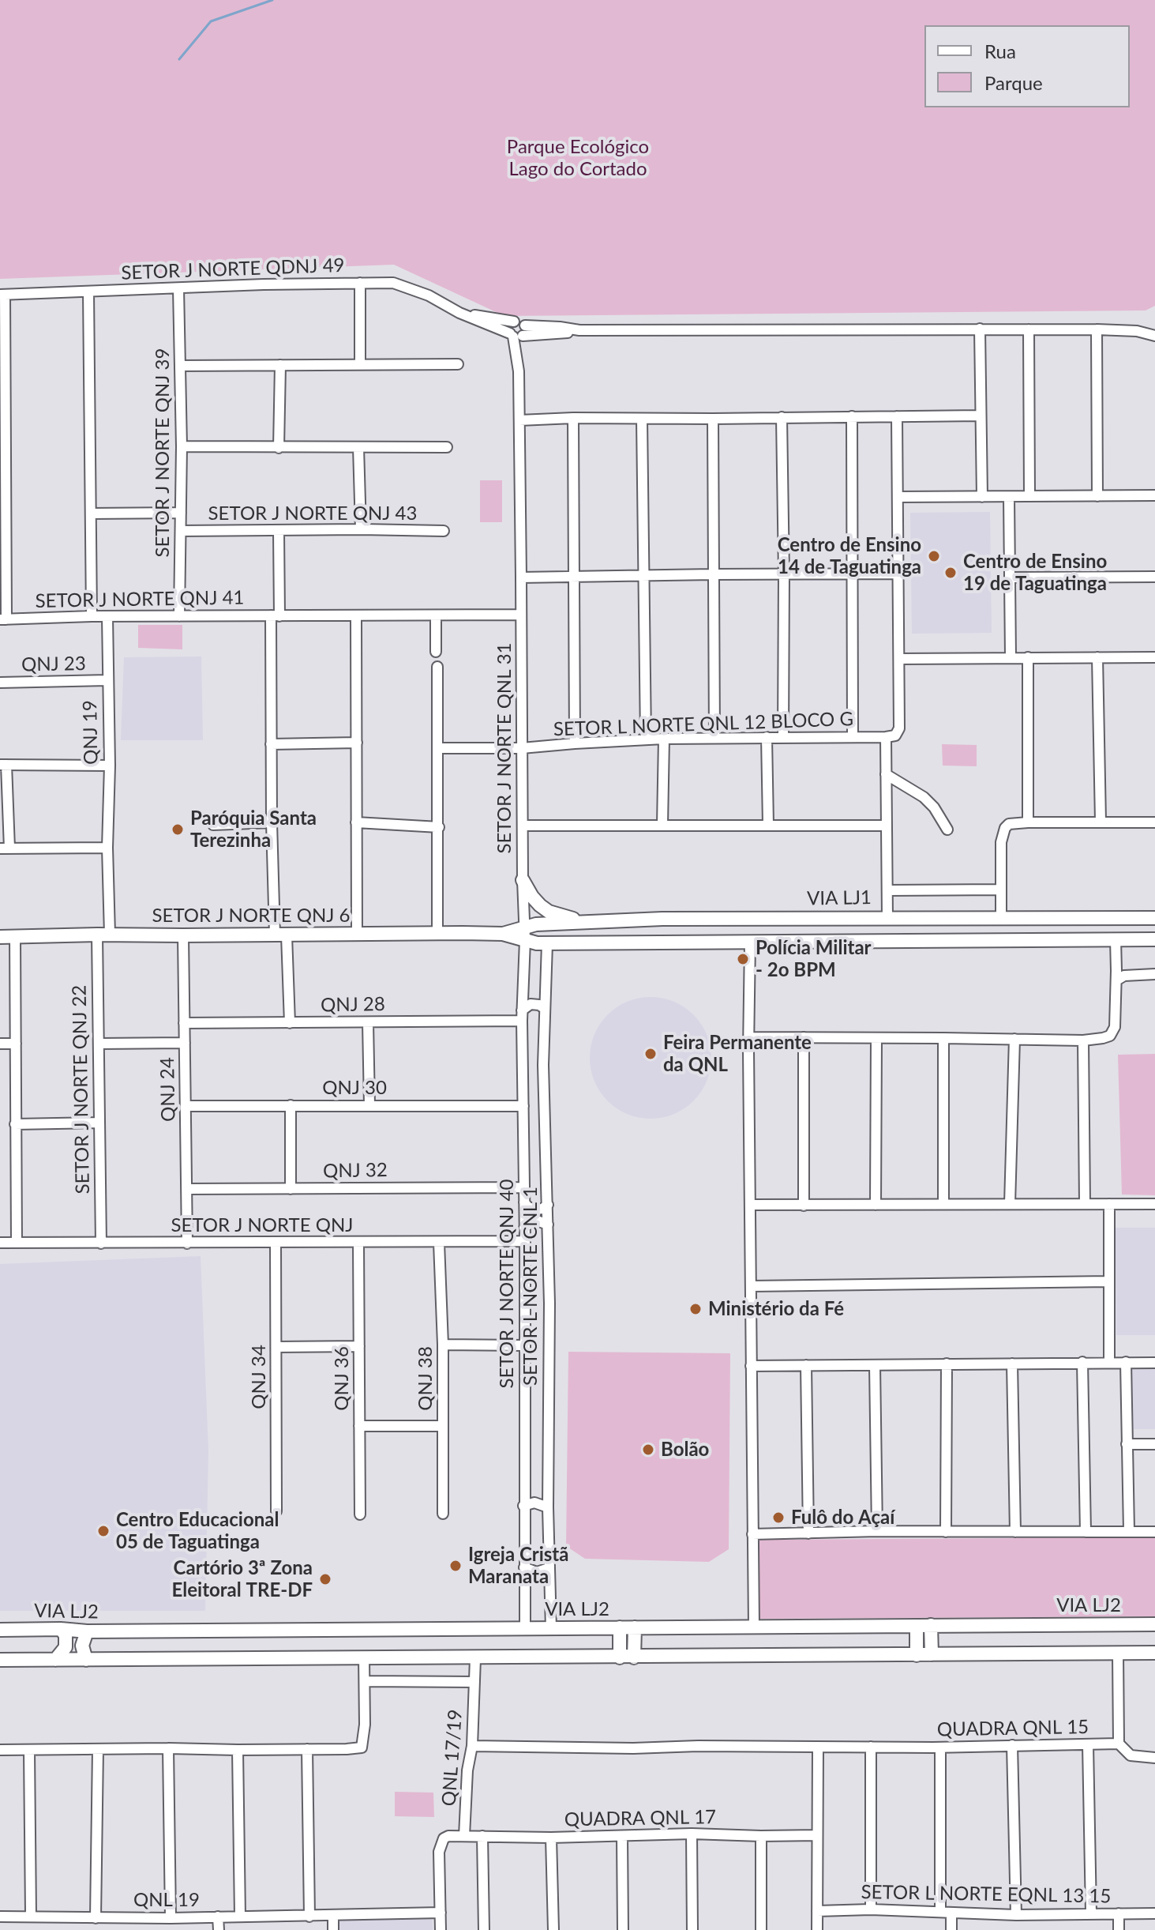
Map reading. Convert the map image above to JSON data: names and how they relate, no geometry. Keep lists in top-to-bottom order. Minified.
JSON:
{"streets":{"main road":["VIA LJ1","SETOR J NORTE QNJ 6","VIA LJ2"],"street":["SETOR J NORTE QDNJ 49","SETOR J NORTE QNJ 39","SETOR J NORTE QNJ 43","SETOR J NORTE QNJ 41","QNJ 23","SETOR L NORTE QNL 12 BLOCO G","QNJ 19","SETOR J NORTE QNL 31","QNJ 28","QNJ 30","SETOR J NORTE QNJ 22","QNJ 24","QNJ 32","SETOR J NORTE QNJ","SETOR J NORTE QNJ 40","SETOR L NORTE CNL 1","QNJ 34","QNJ 36","QNJ 38","QUADRA QNL 15","QNL 17/19","QUADRA QNL 17","SETOR L NORTE EQNL 13 15","QNL 19"]},"crossings":[["SETOR J NORTE QDNJ 49","SETOR J NORTE QNJ 39"],["SETOR J NORTE QNJ 39","SETOR J NORTE QNJ 43"],["SETOR J NORTE QNJ 39","SETOR J NORTE QNJ 41"],["SETOR J NORTE QNJ 41","QNJ 19"],["SETOR J NORTE QNJ 41","SETOR J NORTE QNL 31"],["QNJ 23","QNJ 19"],["SETOR L NORTE QNL 12 BLOCO G","SETOR J NORTE QNL 31"],["QNJ 19","SETOR J NORTE QNJ 6"],["QNJ 19","SETOR J NORTE QNJ 22"],["SETOR J NORTE QNL 31","VIA LJ1"],["SETOR J NORTE QNL 31","SETOR J NORTE QNJ 6"],["SETOR J NORTE QNL 31","SETOR J NORTE QNJ 40"],["VIA LJ1","SETOR J NORTE QNJ 6"],["VIA LJ1","SETOR J NORTE QNJ 40"],["SETOR J NORTE QNJ 6","SETOR J NORTE QNJ 22"],["SETOR J NORTE QNJ 6","QNJ 24"],["SETOR J NORTE QNJ 6","SETOR J NORTE QNJ 40"],["QNJ 28","QNJ 24"],["QNJ 28","SETOR J NORTE QNJ 40"],["QNJ 28","SETOR L NORTE CNL 1"],["QNJ 30","QNJ 24"],["QNJ 30","SETOR J NORTE QNJ 40"],["SETOR J NORTE QNJ 22","SETOR J NORTE QNJ"],["QNJ 24","QNJ 32"],["QNJ 24","SETOR J NORTE QNJ"],["QNJ 32","SETOR J NORTE QNJ 40"],["SETOR J NORTE QNJ","SETOR J NORTE QNJ 40"],["SETOR J NORTE QNJ","QNJ 34"],["SETOR J NORTE QNJ","QNJ 36"],["SETOR J NORTE QNJ","QNJ 38"],["SETOR J NORTE QNJ 40","VIA LJ2"],["SETOR L NORTE CNL 1","VIA LJ2"],["QNL 17/19","QUADRA QNL 17"]],"parks":["Parque Ecológico Lago do Cortado"],"places":["Centro de Ensino 14 de Taguatinga","Centro de Ensino 19 de Taguatinga","Paróquia Santa Terezinha","Polícia Militar - 2o BPM","Feira Permanente da QNL","Ministério da Fé","Bolão","Fulô do Açaí","Centro Educacional 05 de Taguatinga","Igreja Cristã Maranata","Cartório 3ª Zona Eleitoral TRE-DF"],"legend":["Rua","Parque"]}
